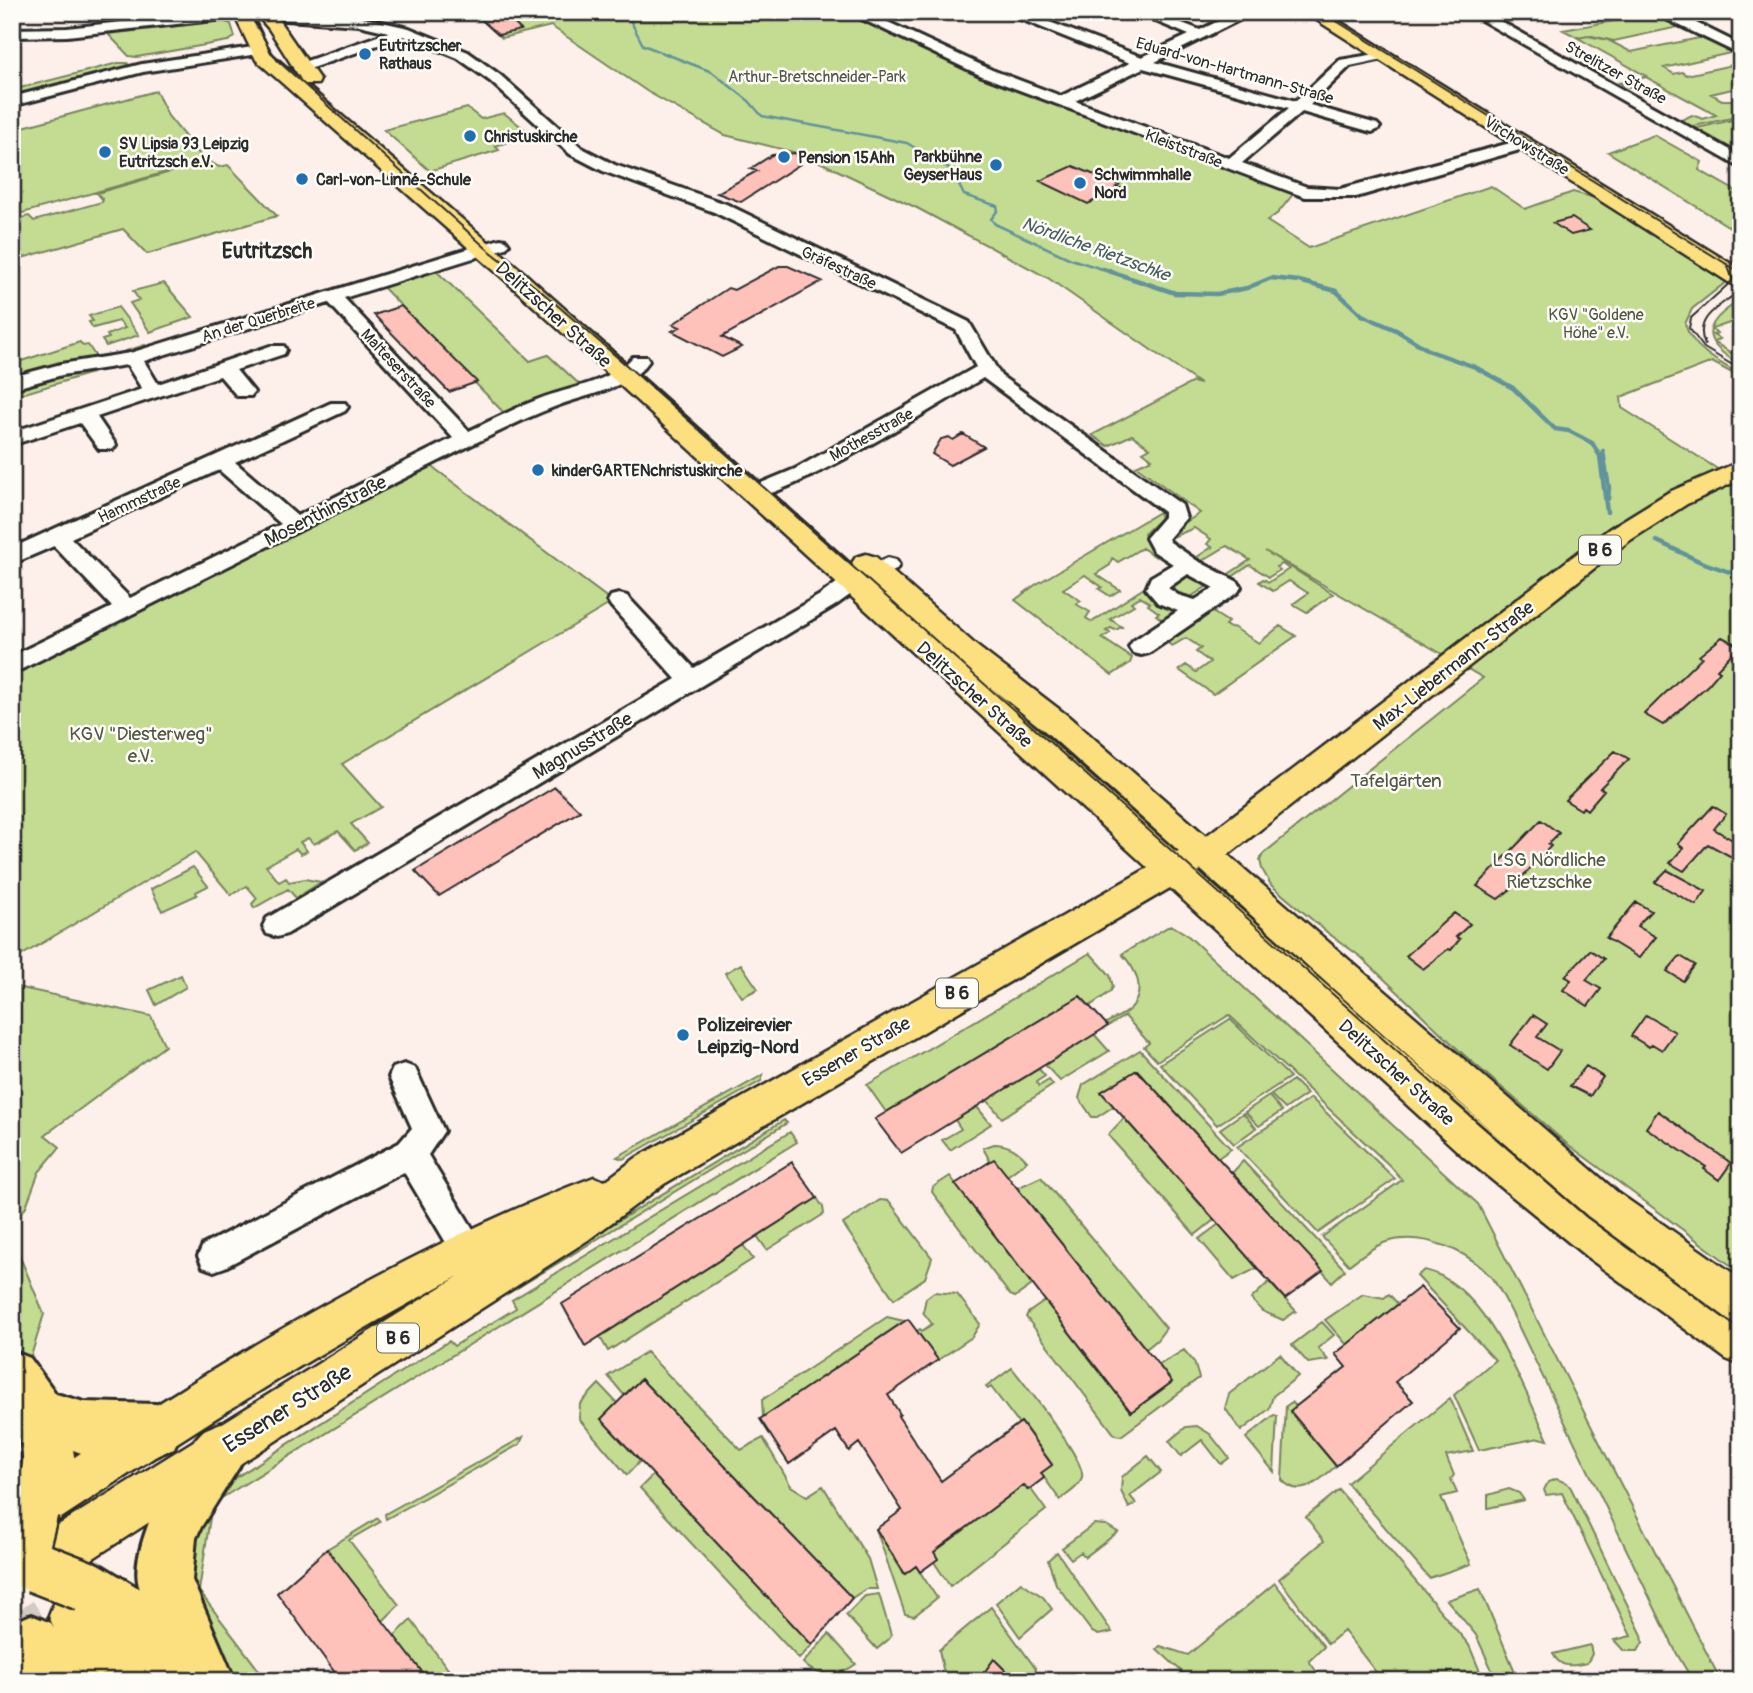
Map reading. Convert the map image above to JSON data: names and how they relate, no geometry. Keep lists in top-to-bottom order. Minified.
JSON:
{"streets":{"main road":["Virchowstraße","Delitzscher Straße","B 6","Max-Liebermann-Straße","Essener Straße"],"street":["Eduard-von-Hartmann-Straße","Strelitzer Straße","Kleiststraße","Gräfestraße","An der Querbreite","Malteserstraße","Mothesstraße","Hammstraße","Mosenthinstraße","Magnusstraße"]},"crossings":[["Virchowstraße","Kleiststraße"],["Gräfestraße","Delitzscher Straße"],["Gräfestraße","Mothesstraße"],["Delitzscher Straße","An der Querbreite"],["Delitzscher Straße","Mothesstraße"],["Delitzscher Straße","Mosenthinstraße"],["Delitzscher Straße","Max-Liebermann-Straße"],["Delitzscher Straße","Magnusstraße"],["Delitzscher Straße","Essener Straße"],["An der Querbreite","Malteserstraße"],["Malteserstraße","Mosenthinstraße"],["Max-Liebermann-Straße","Essener Straße"]],"districts":["Eutritzsch"],"water":["Nördliche Rietzschke"],"parks":["Arthur-Bretschneider-Park","KGV \"Goldene Höhe\" e.V.","KGV \"Diesterweg\" e.V.","Tafelgärten","LSG Nördliche Rietzschke"],"places":["Eutritzscher Rathaus","Christuskirche","SV Lipsia 93 Leipzig Eutritzsch e.V.","Pension 15Ahh","Parkbühne GeyserHaus","Carl-von-Linné-Schule","Schwimmhalle Nord","kinderGARTENchristuskirche","Polizeirevier Leipzig-Nord"]}
